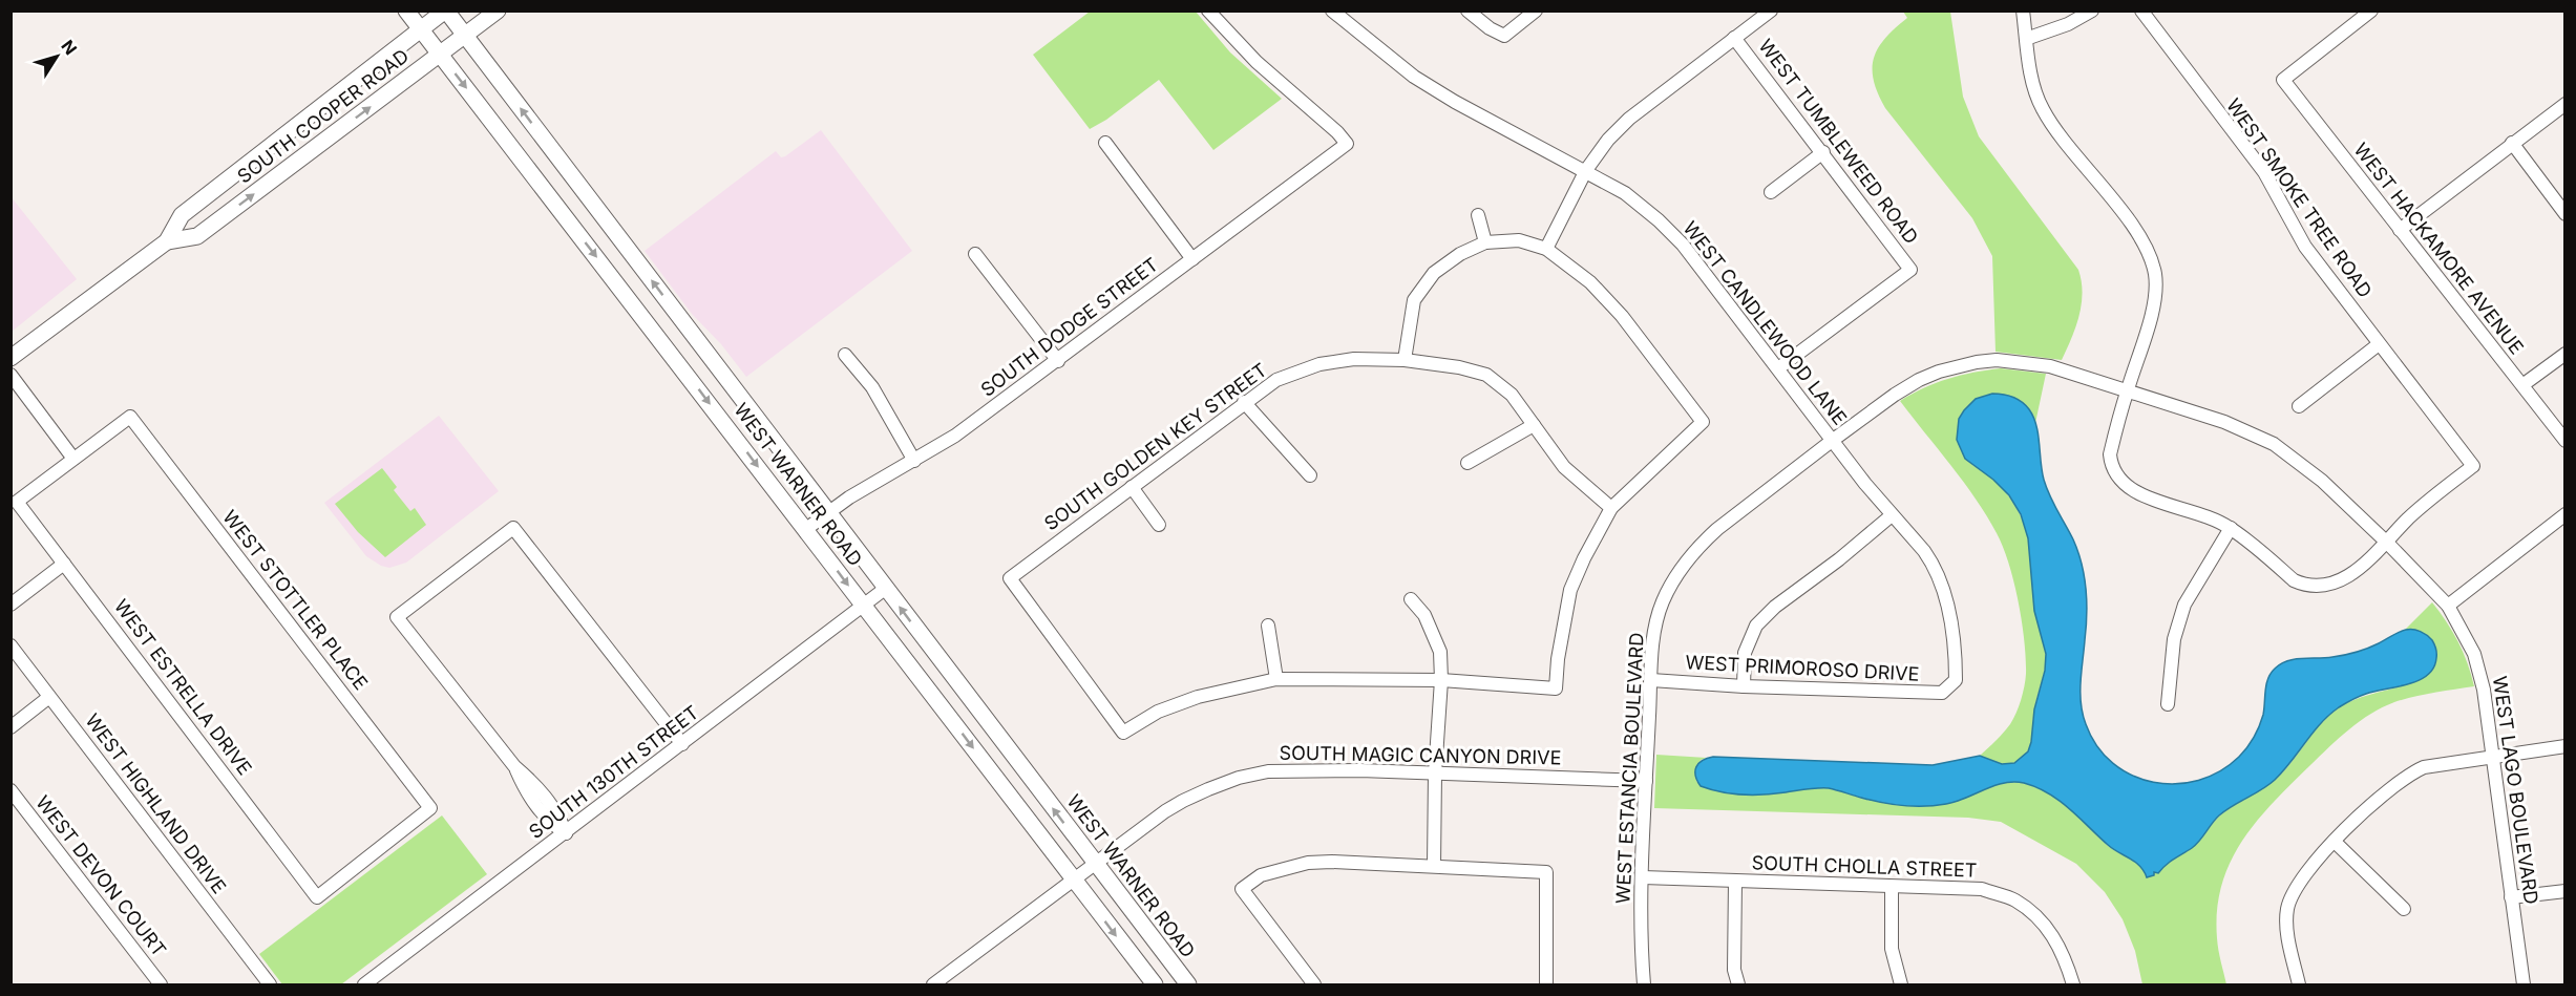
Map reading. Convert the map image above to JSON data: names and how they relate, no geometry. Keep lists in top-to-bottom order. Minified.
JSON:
{"streets":{"main road":["SOUTH COOPER ROAD","WEST WARNER ROAD"],"street":["WEST TUMBLEWEED ROAD","WEST SMOKE TREE ROAD","WEST HACKAMORE AVENUE","WEST CANDLEWOOD LANE","SOUTH DODGE STREET","SOUTH GOLDEN KEY STREET","WEST STOTTLER PLACE","WEST PRIMOROSO DRIVE","WEST ESTRELLA DRIVE","SOUTH MAGIC CANYON DRIVE","WEST ESTANCIA BOULEVARD","SOUTH 130TH STREET","WEST LAGO BOULEVARD","WEST HIGHLAND DRIVE","SOUTH CHOLLA STREET","WEST DEVON COURT"]},"crossings":[["SOUTH COOPER ROAD","WEST WARNER ROAD"],["WEST TUMBLEWEED ROAD","WEST CANDLEWOOD LANE"],["WEST SMOKE TREE ROAD","WEST LAGO BOULEVARD"],["WEST CANDLEWOOD LANE","WEST PRIMOROSO DRIVE"],["WEST CANDLEWOOD LANE","WEST ESTANCIA BOULEVARD"],["WEST CANDLEWOOD LANE","WEST LAGO BOULEVARD"],["SOUTH DODGE STREET","WEST WARNER ROAD"],["WEST WARNER ROAD","SOUTH MAGIC CANYON DRIVE"],["WEST WARNER ROAD","SOUTH 130TH STREET"],["WEST STOTTLER PLACE","WEST ESTRELLA DRIVE"],["WEST PRIMOROSO DRIVE","WEST ESTANCIA BOULEVARD"],["SOUTH MAGIC CANYON DRIVE","WEST ESTANCIA BOULEVARD"],["WEST ESTANCIA BOULEVARD","WEST LAGO BOULEVARD"],["WEST ESTANCIA BOULEVARD","SOUTH CHOLLA STREET"]],"north":"top right"}
